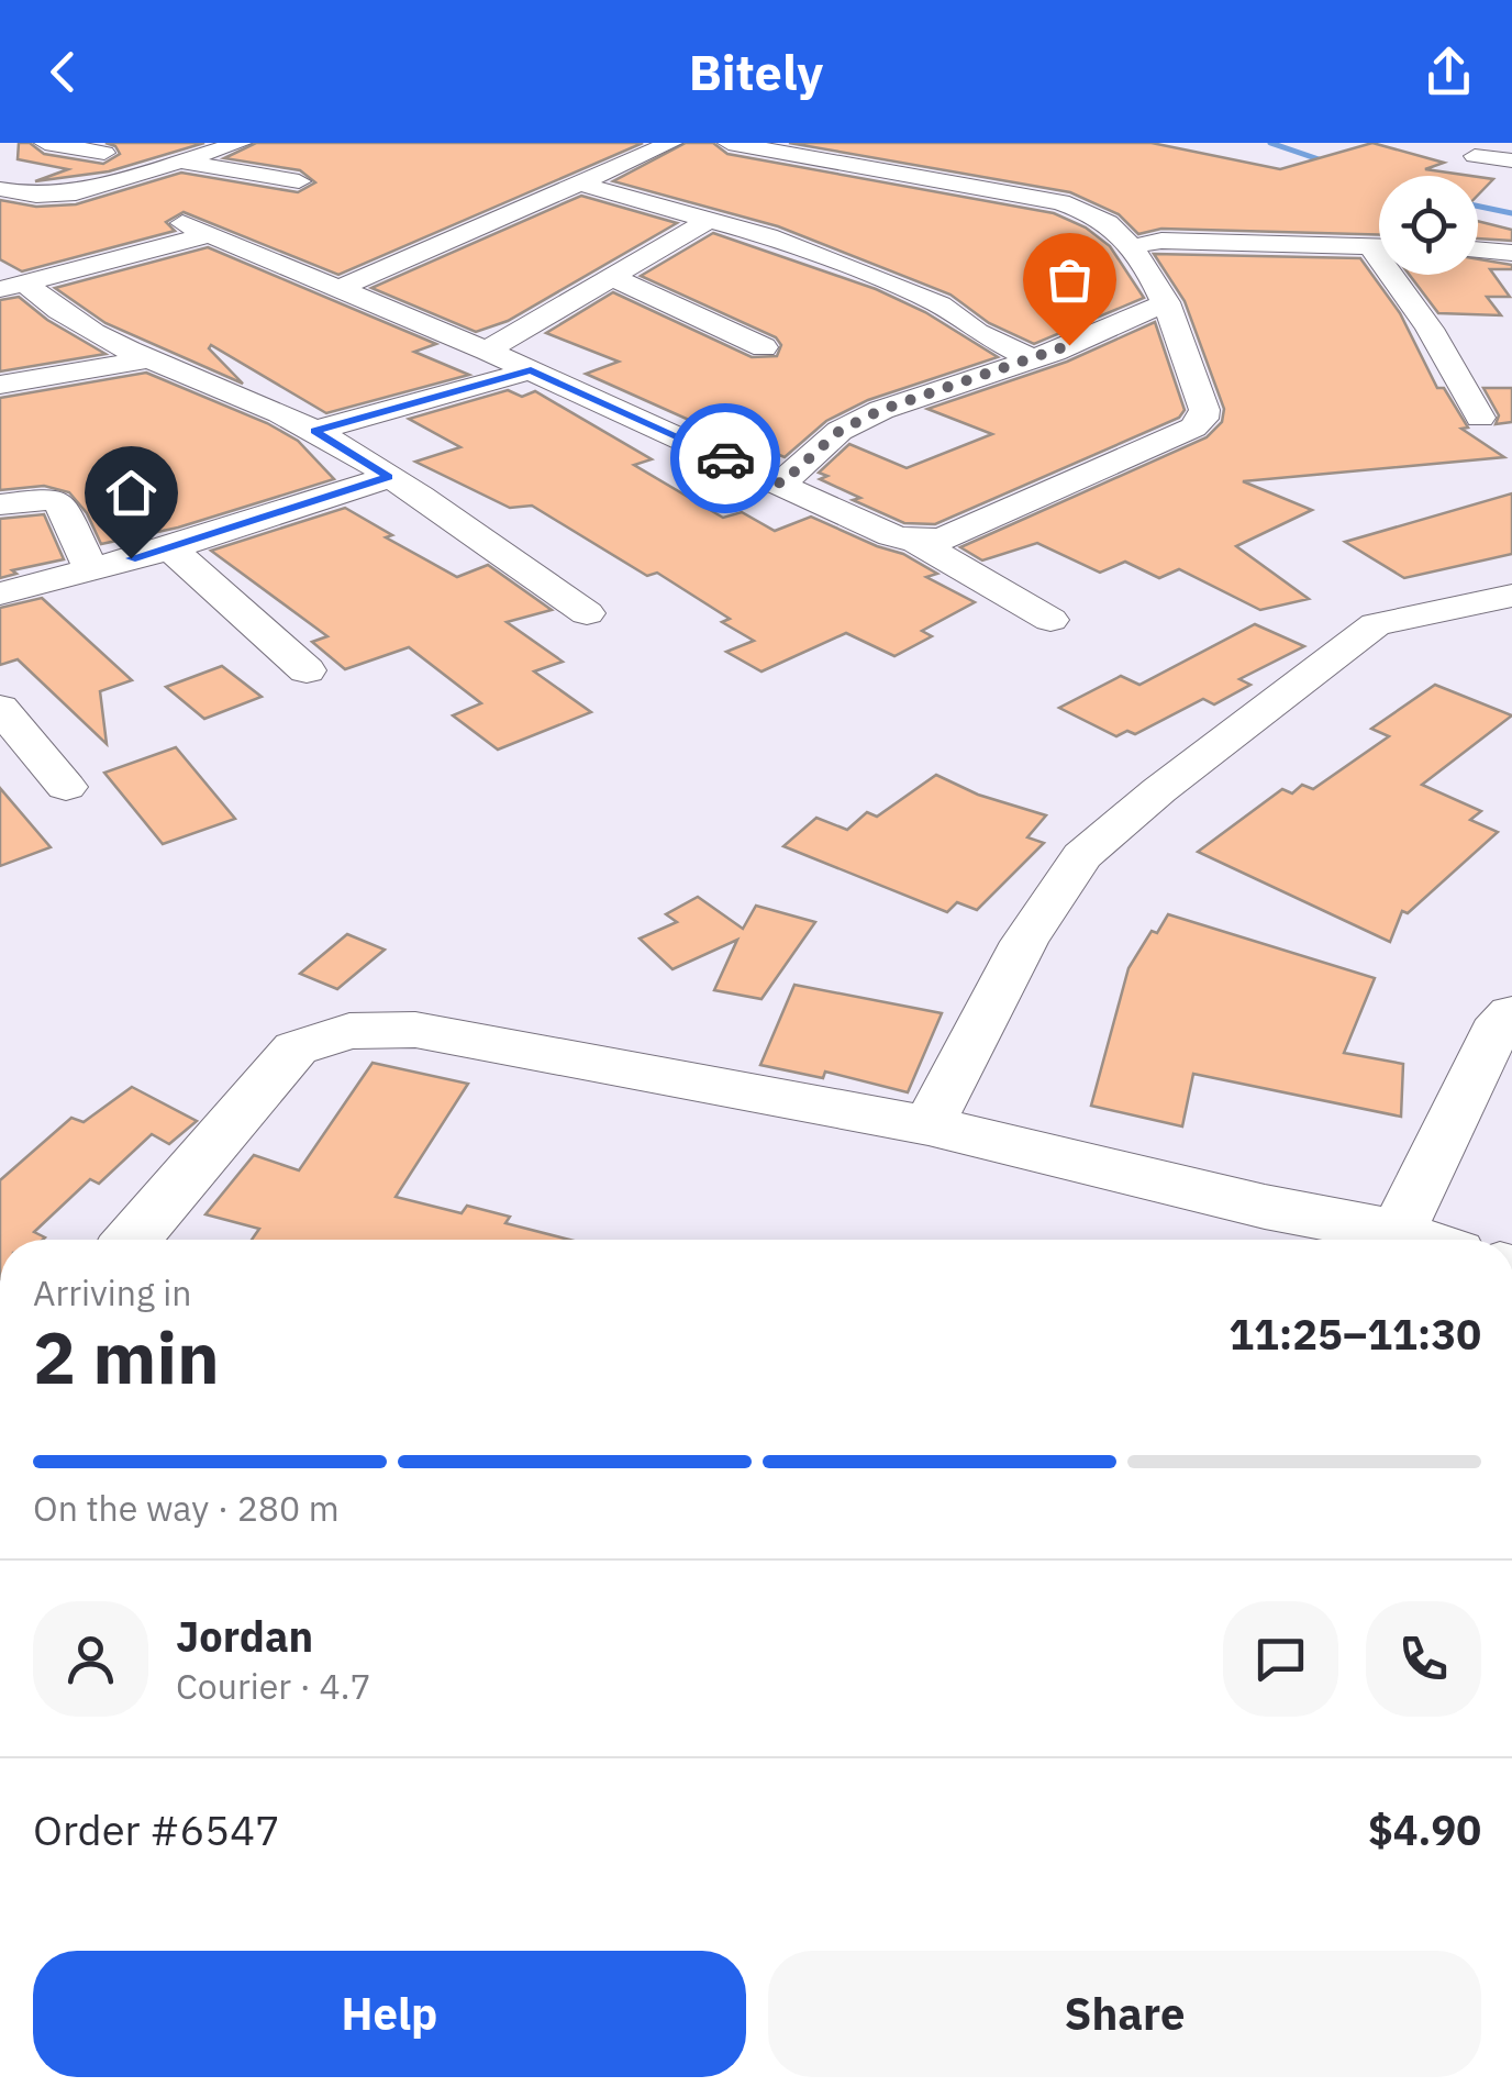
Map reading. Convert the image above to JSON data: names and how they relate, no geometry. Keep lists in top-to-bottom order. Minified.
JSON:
{"page":{"header":"Bitely","heading":["2 min","Arriving in","11:25–11:30"],"panel":["Jordan","Courier · 4.7","Order #6547","$4.90"],"bar":"On the way · 280 m","buttons":["Help","Share"]}}
